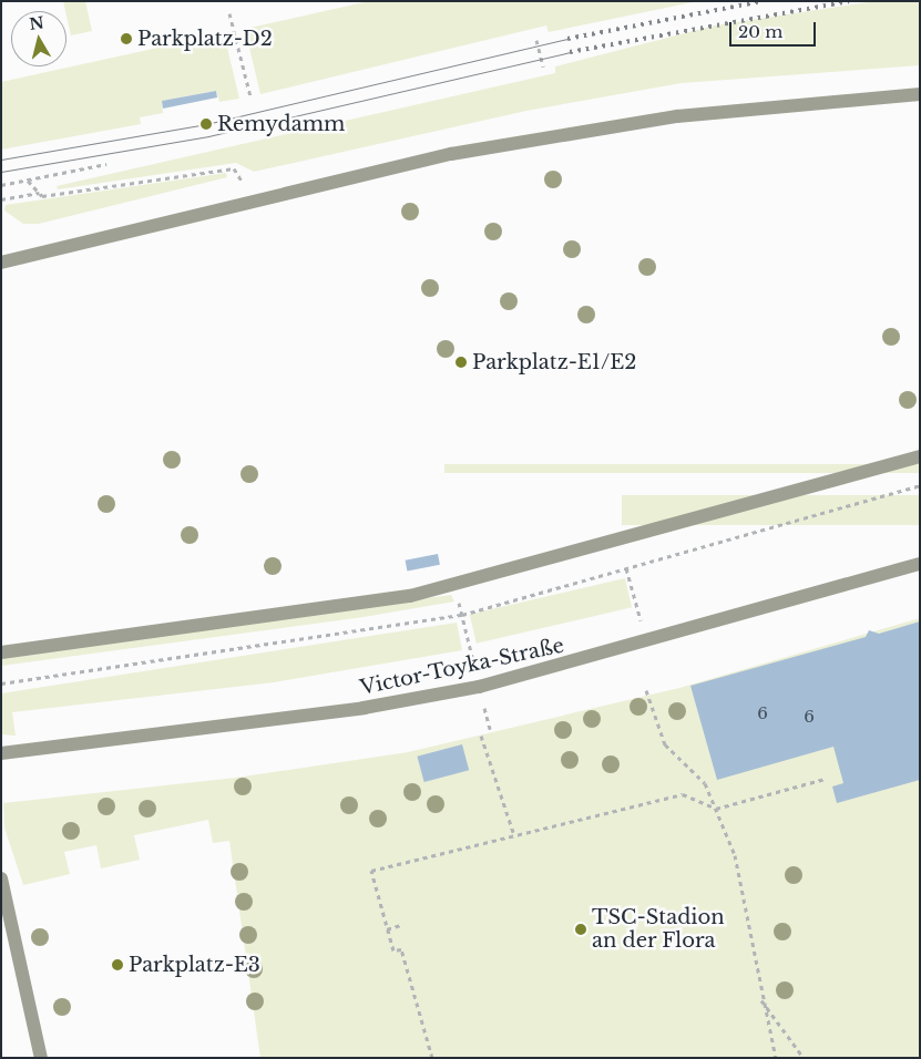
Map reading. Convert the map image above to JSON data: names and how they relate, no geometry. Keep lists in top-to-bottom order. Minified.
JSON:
{"streets":{"street":["Victor-Toyka-Straße"]},"places":["Parkplatz-D2","Remydamm","Parkplatz-E1/E2","TSC-Stadion an der Flora","Parkplatz-E3"],"house_numbers":["6","6"],"scale_bar":"20 m","north":"top"}
